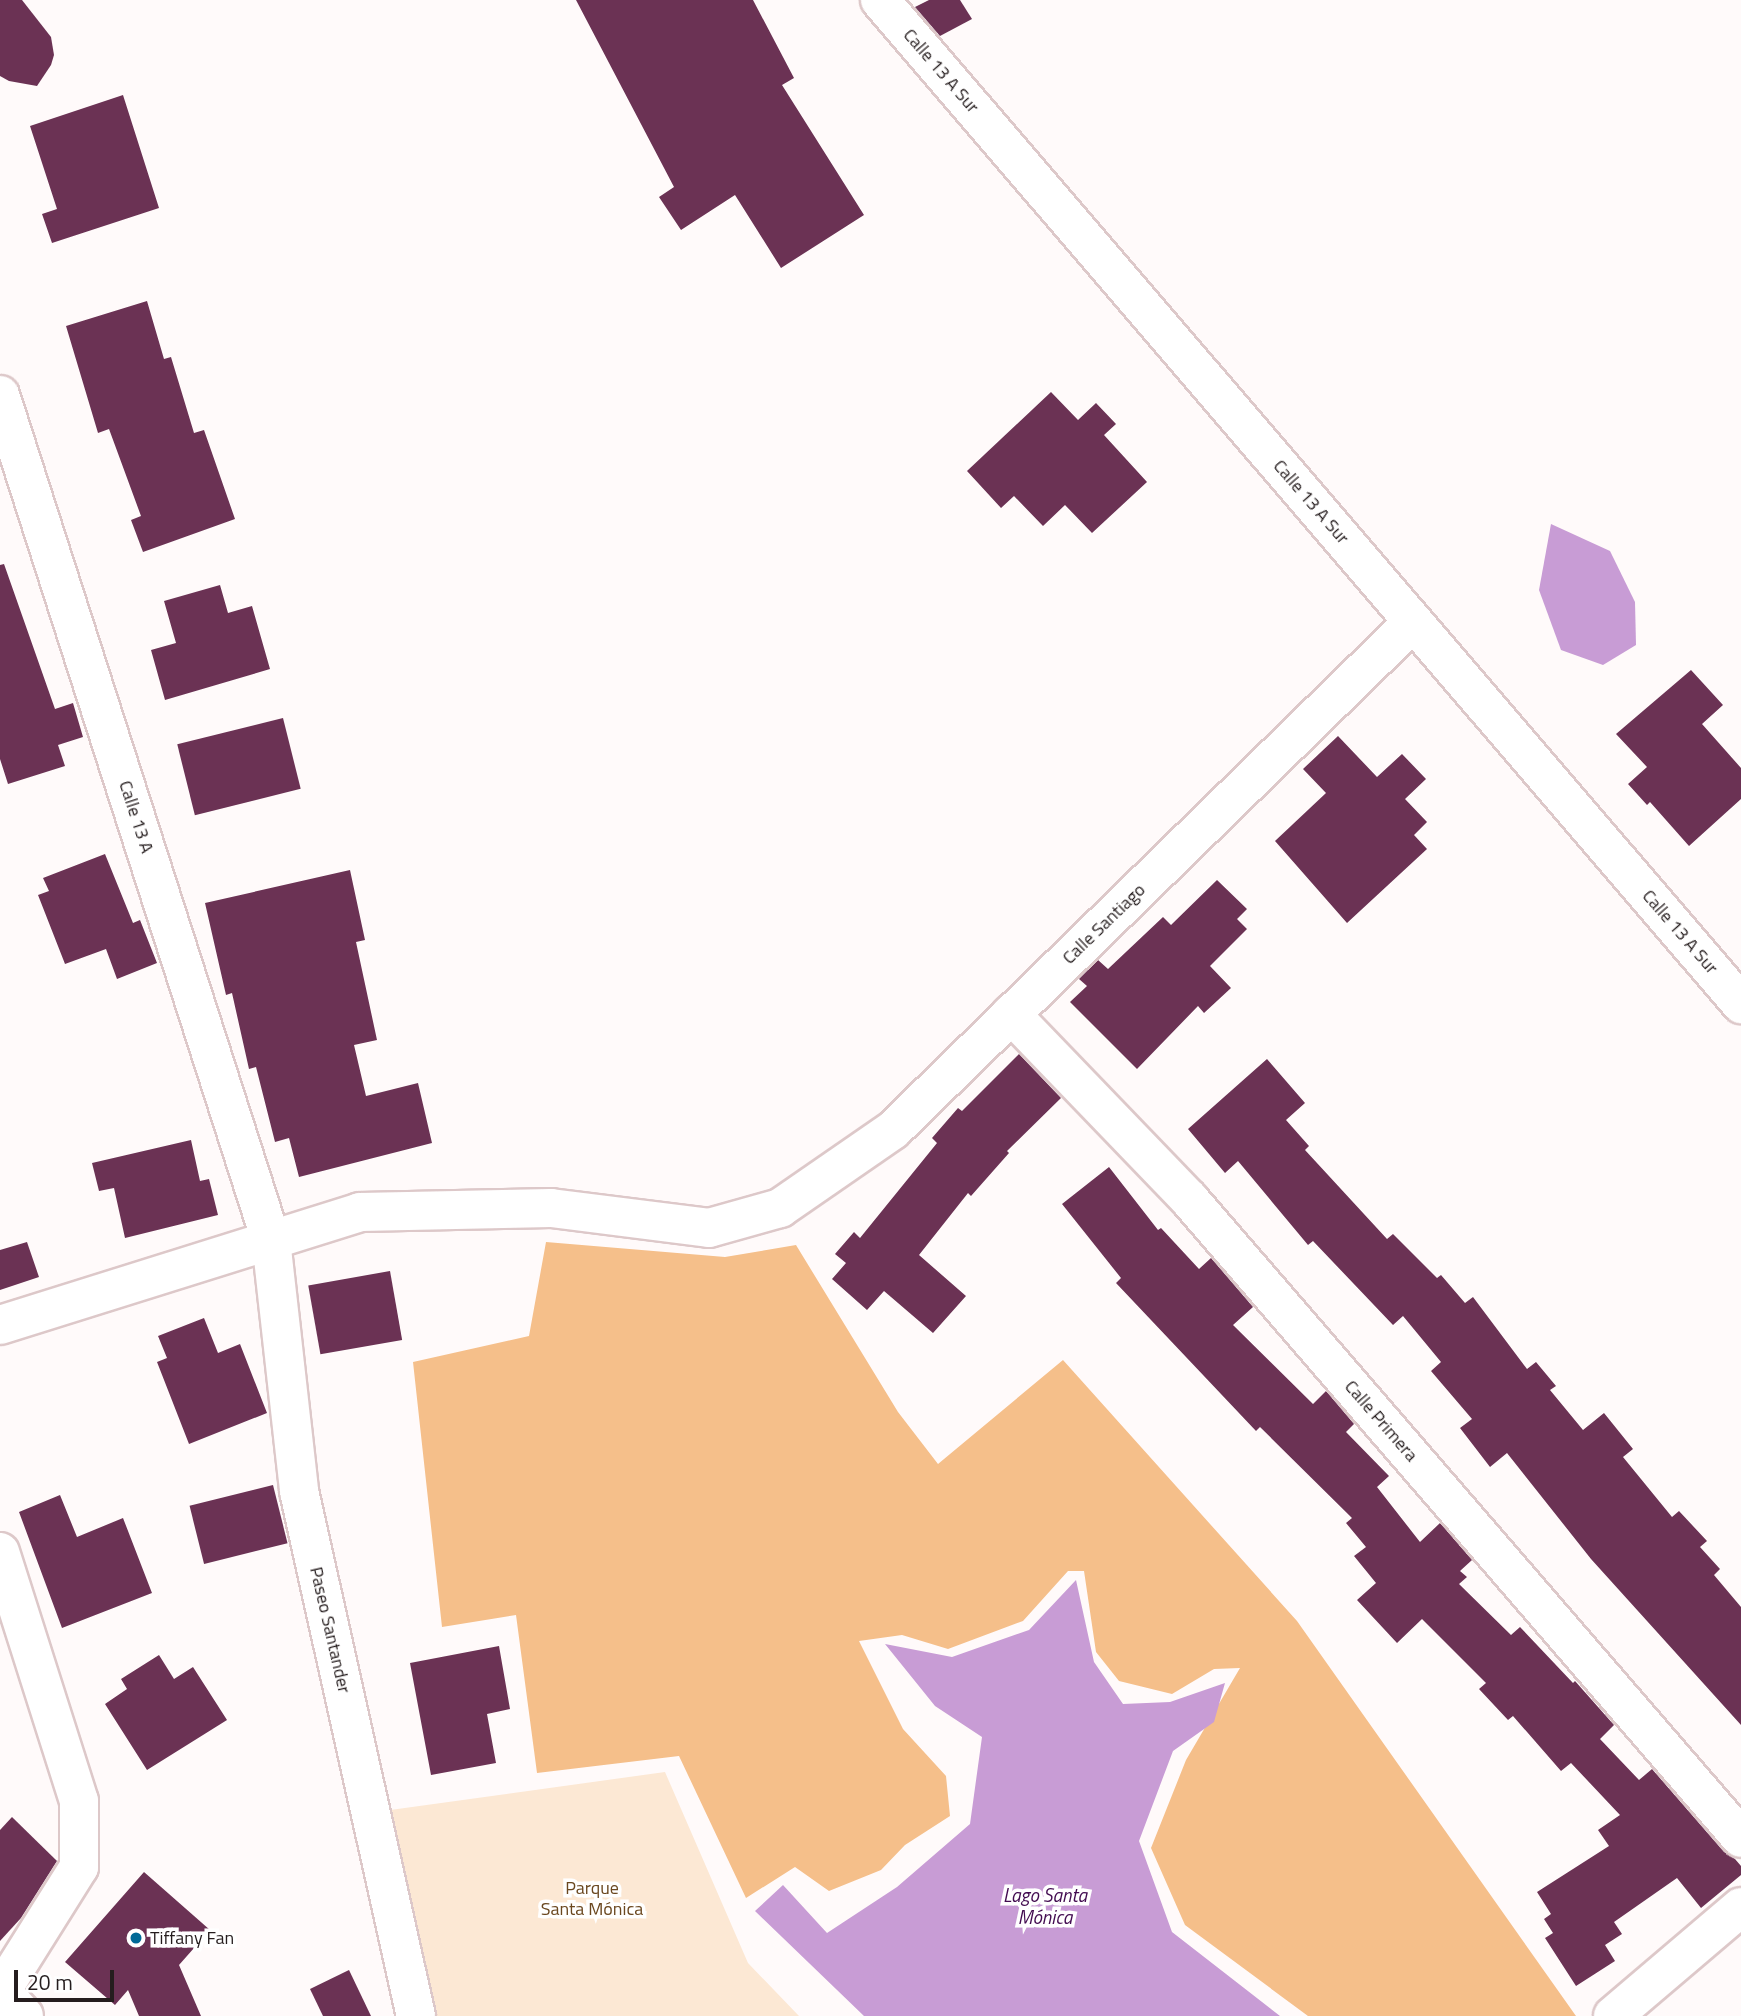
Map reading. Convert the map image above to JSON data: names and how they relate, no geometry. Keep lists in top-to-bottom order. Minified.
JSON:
{"streets":{"street":["Calle 13 A Sur","Calle 13 A","Calle Santiago","Calle Primera","Paseo Santander"]},"crossings":[["Calle 13 A Sur","Calle Santiago"],["Calle 13 A","Calle Santiago"],["Calle 13 A","Paseo Santander"],["Calle Santiago","Calle Primera"],["Calle Santiago","Paseo Santander"]],"water":["Lago Santa Mónica"],"parks":["Parque Santa Mónica"],"places":["Tiffany Fan"],"scale_bar":"20 m"}
